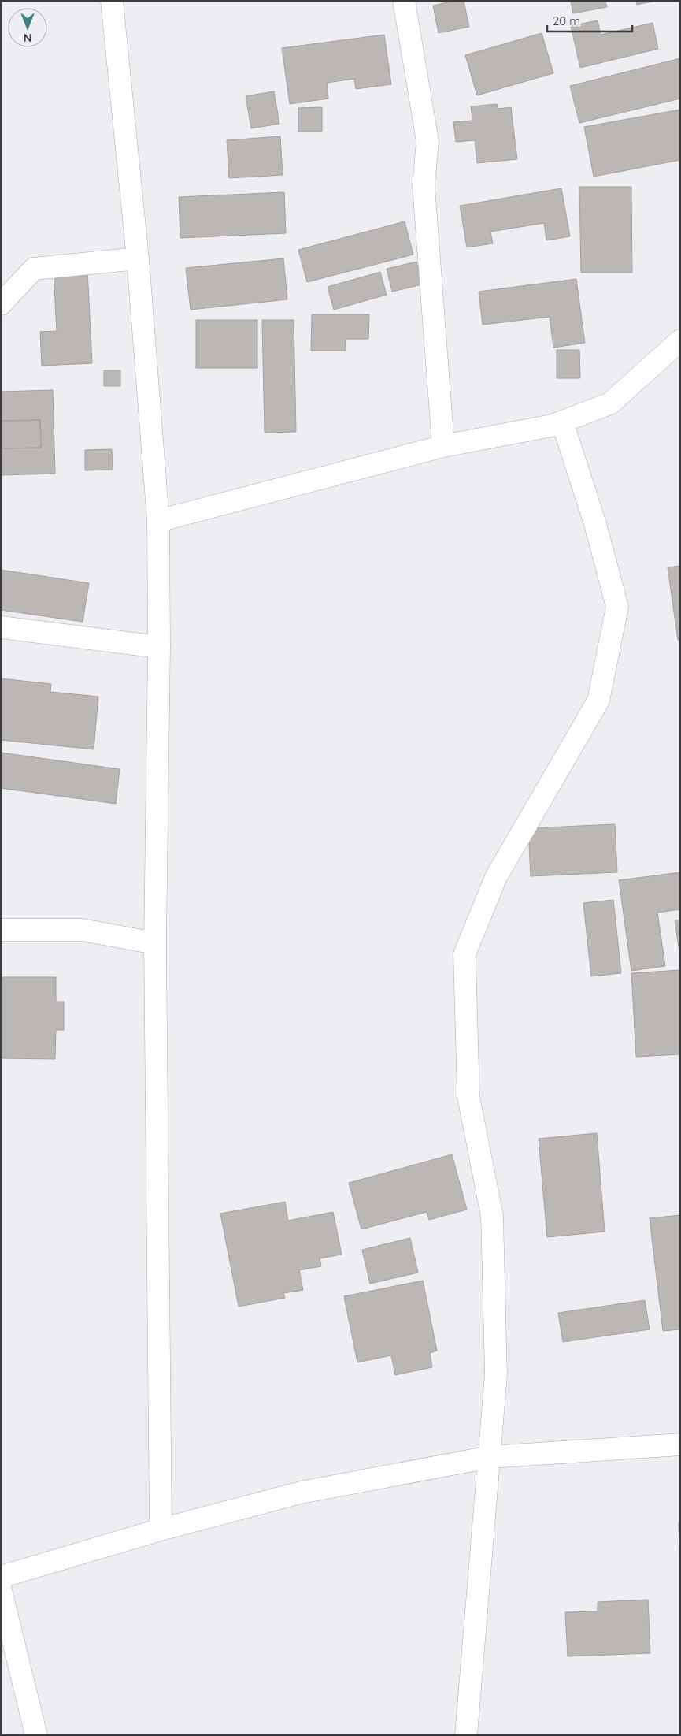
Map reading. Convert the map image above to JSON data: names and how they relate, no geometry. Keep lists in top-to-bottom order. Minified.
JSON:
{"scale_bar":"20 m","north":"bottom"}
